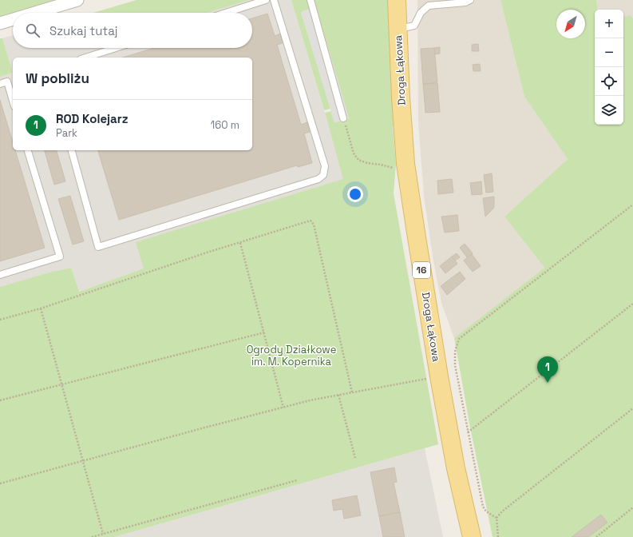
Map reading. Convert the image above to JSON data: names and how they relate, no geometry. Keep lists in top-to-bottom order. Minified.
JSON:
{"streets":{"main road":["Droga Łąkowa","16"]},"parks":["Ogrody Działkowe im. M. Kopernika"],"north":"bottom left","page":{"map_buttons":["+","−"],"search":"Szukaj tutaj","heading":"W pobliżu","list":[{"mark":"1","name":"ROD Kolejarz","note":"Park","value":"160 m"}],"pins":"1"}}
